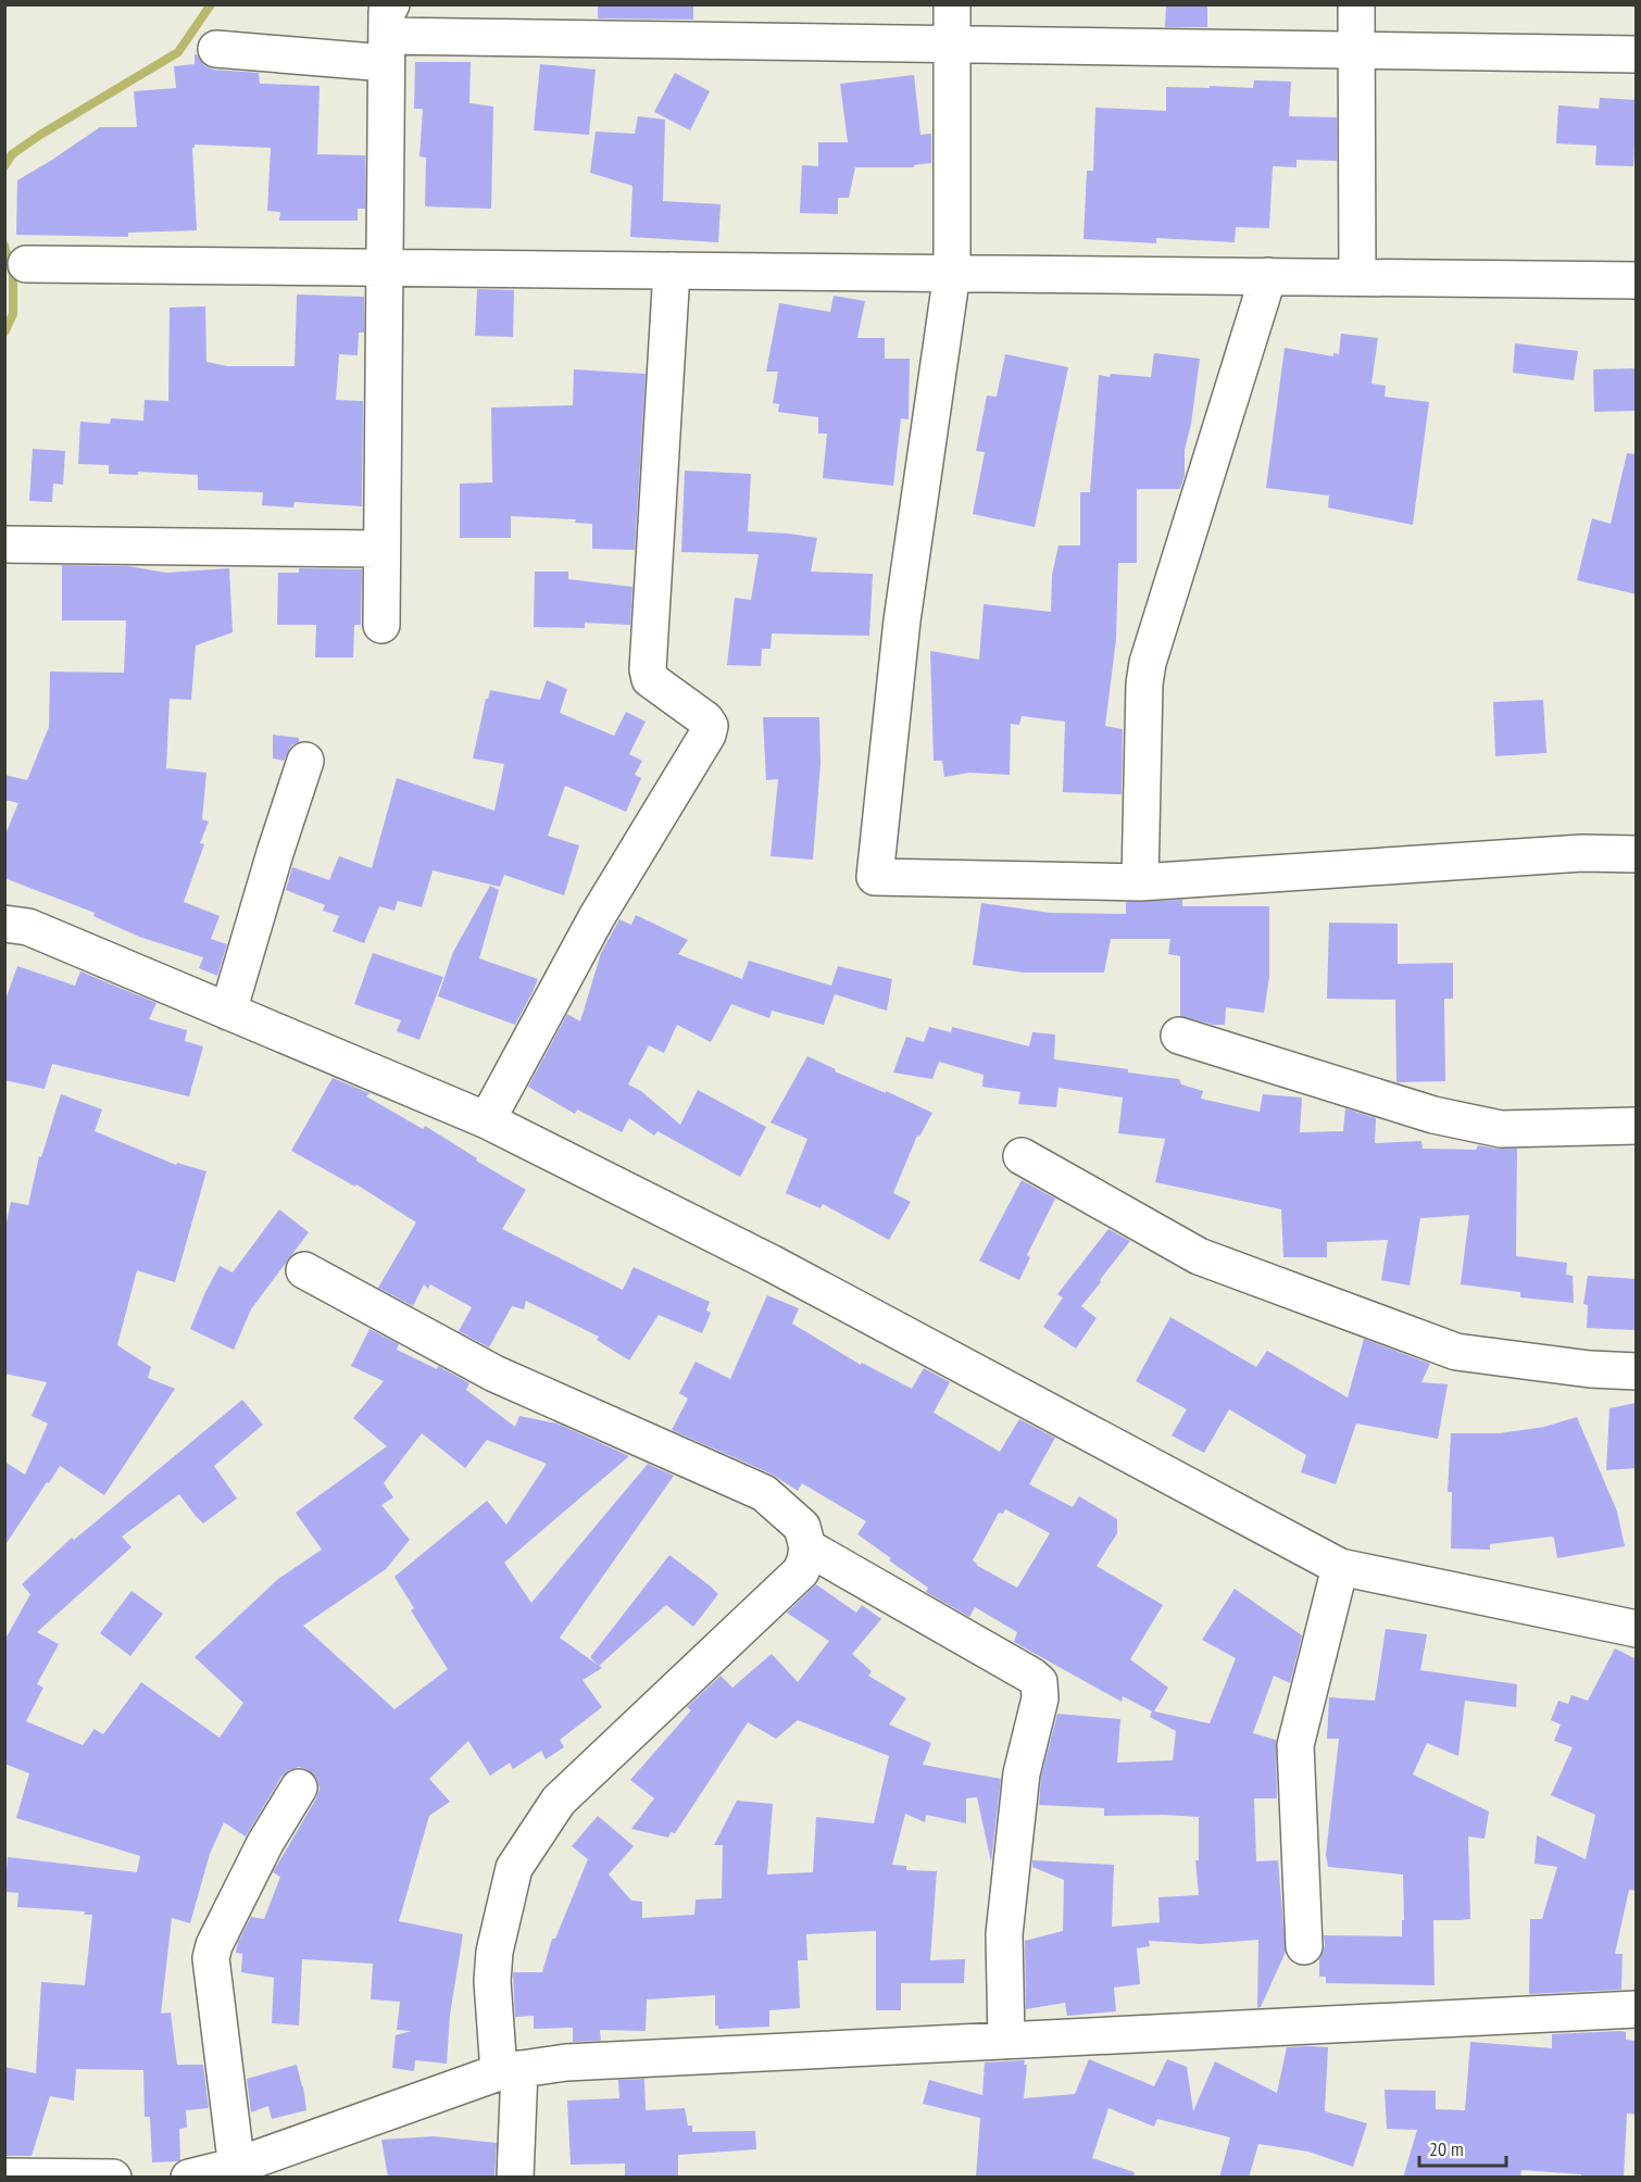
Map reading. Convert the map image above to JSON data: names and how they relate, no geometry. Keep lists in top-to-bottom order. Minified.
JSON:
{"scale_bar":"20 m"}
